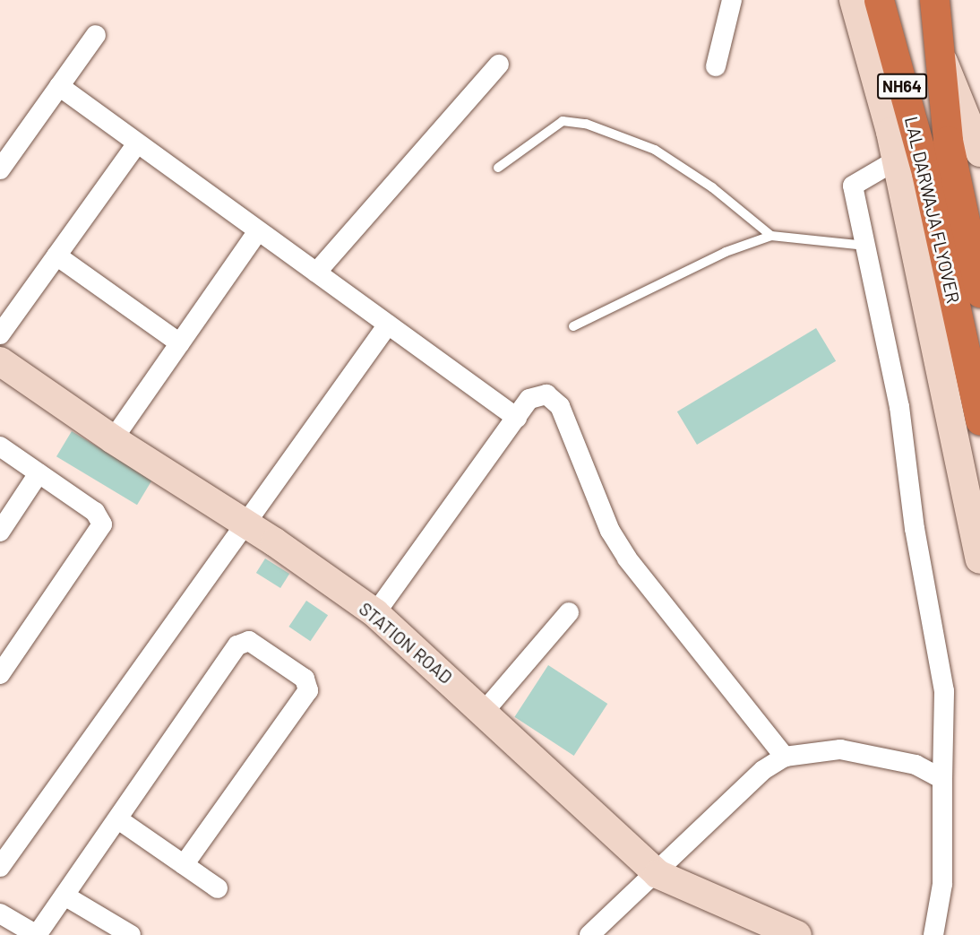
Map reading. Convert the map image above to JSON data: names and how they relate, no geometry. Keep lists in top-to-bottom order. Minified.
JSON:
{"streets":{"highway":["NH64","LAL DARWAJA FLYOVER"],"street":["STATION ROAD"]},"crossings":[["NH64","LAL DARWAJA FLYOVER"]]}
